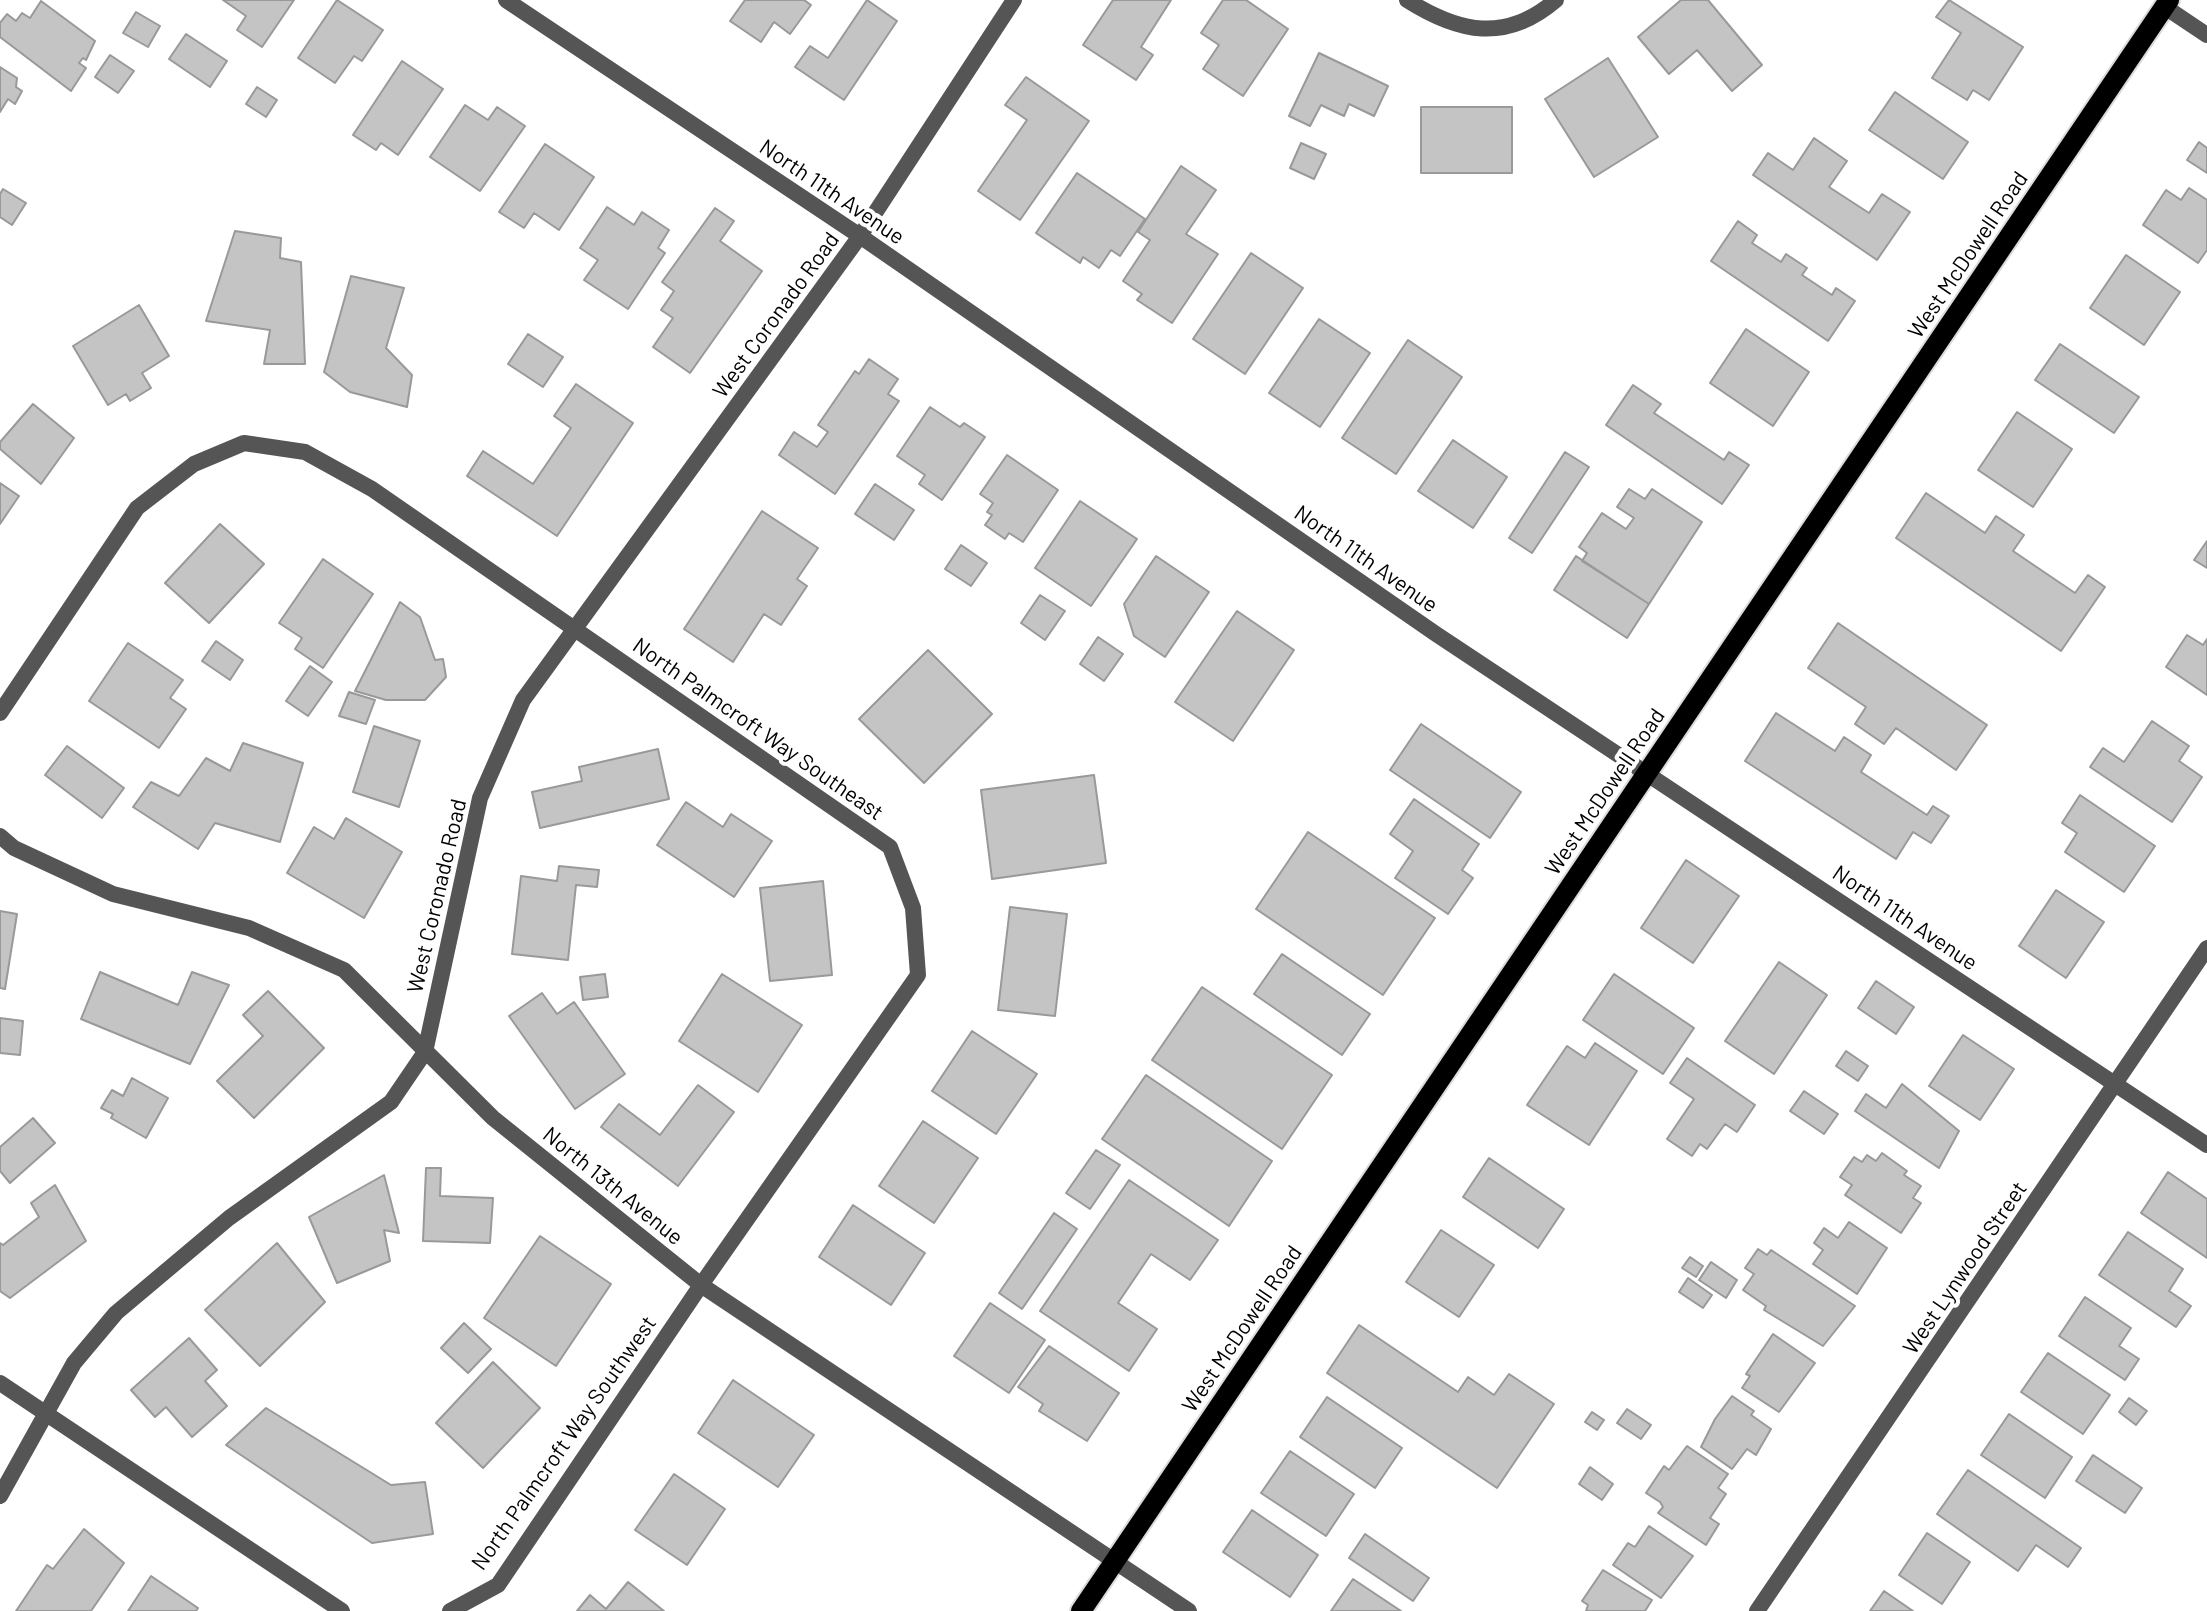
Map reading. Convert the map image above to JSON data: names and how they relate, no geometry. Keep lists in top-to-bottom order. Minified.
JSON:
{"streets":{"main road":["West McDowell Road"],"street":["North 11th Avenue","West Coronado Road","North Palmcroft Way Southeast","North 13th Avenue","West Lynwood Street","North Palmcroft Way Southwest"]},"crossings":[["North 11th Avenue","West McDowell Road"],["North 11th Avenue","West Coronado Road"],["North 11th Avenue","West Lynwood Street"],["West McDowell Road","North 13th Avenue"],["West Coronado Road","North Palmcroft Way Southeast"],["West Coronado Road","North 13th Avenue"],["North Palmcroft Way Southeast","North 13th Avenue"],["North Palmcroft Way Southeast","North Palmcroft Way Southwest"],["North 13th Avenue","North Palmcroft Way Southwest"]]}
